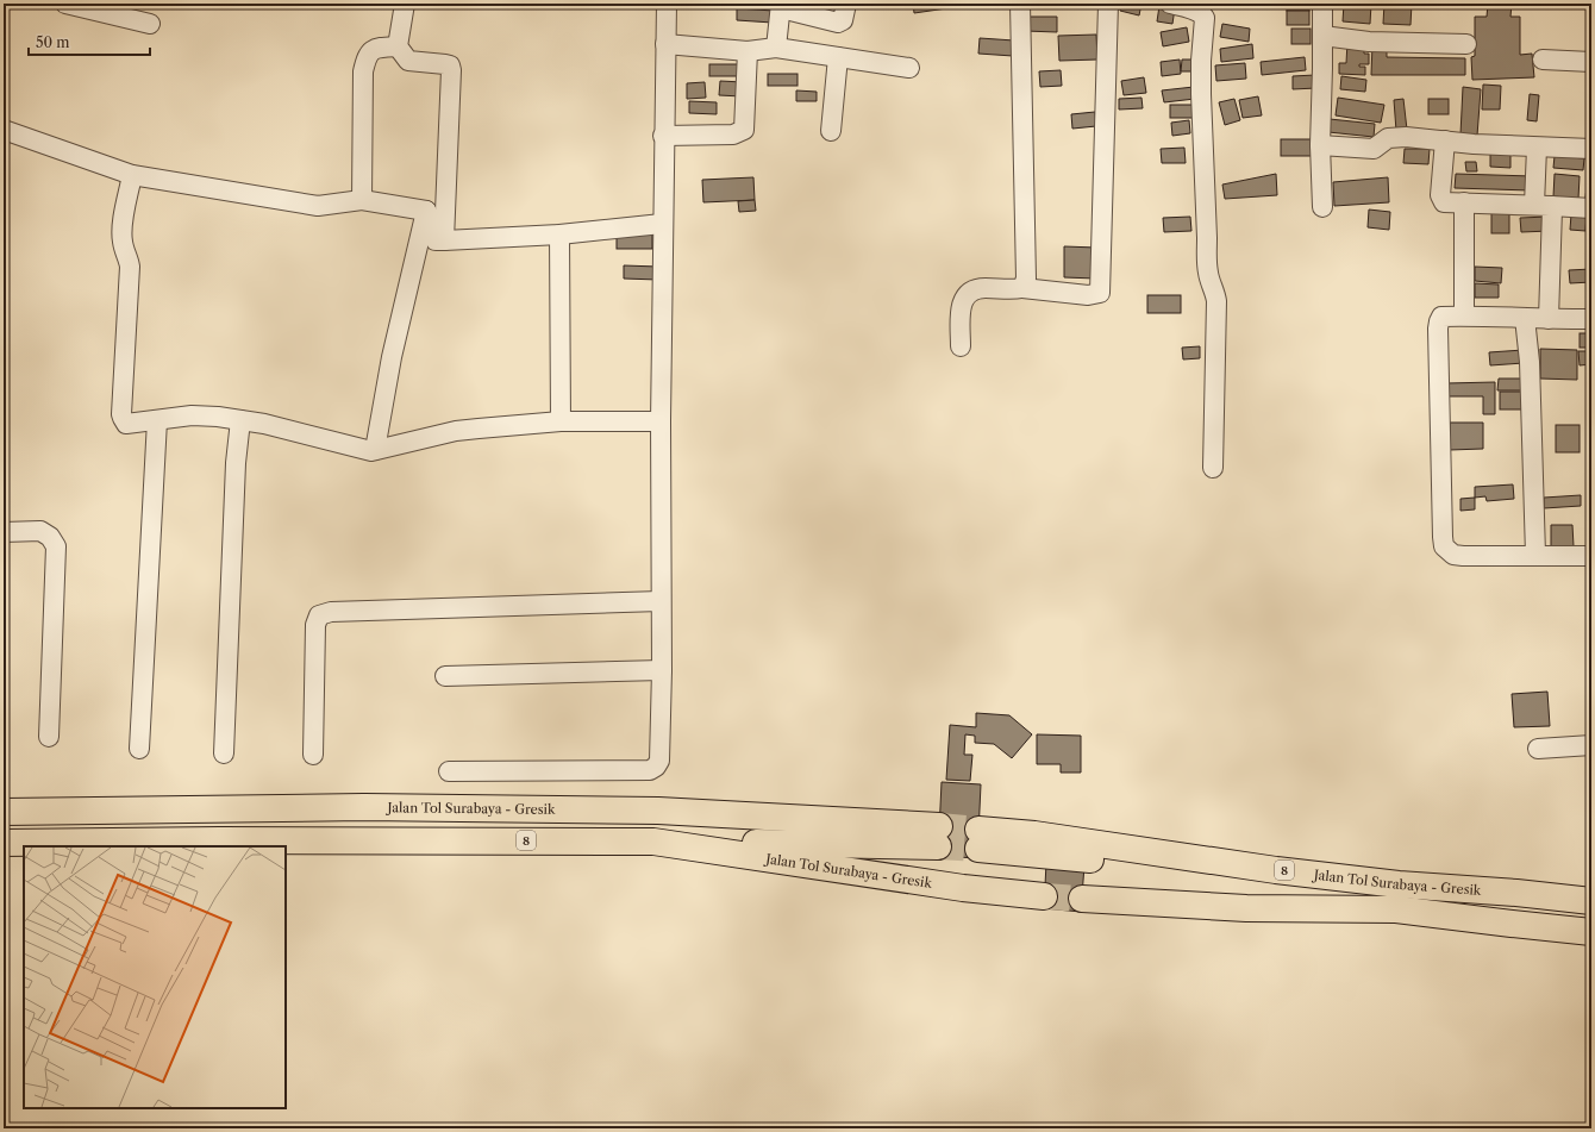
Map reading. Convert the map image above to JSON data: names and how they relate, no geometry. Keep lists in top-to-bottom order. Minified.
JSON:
{"streets":{"highway":["Jalan Tol Surabaya - Gresik","8"]},"scale_bar":"50 m"}
